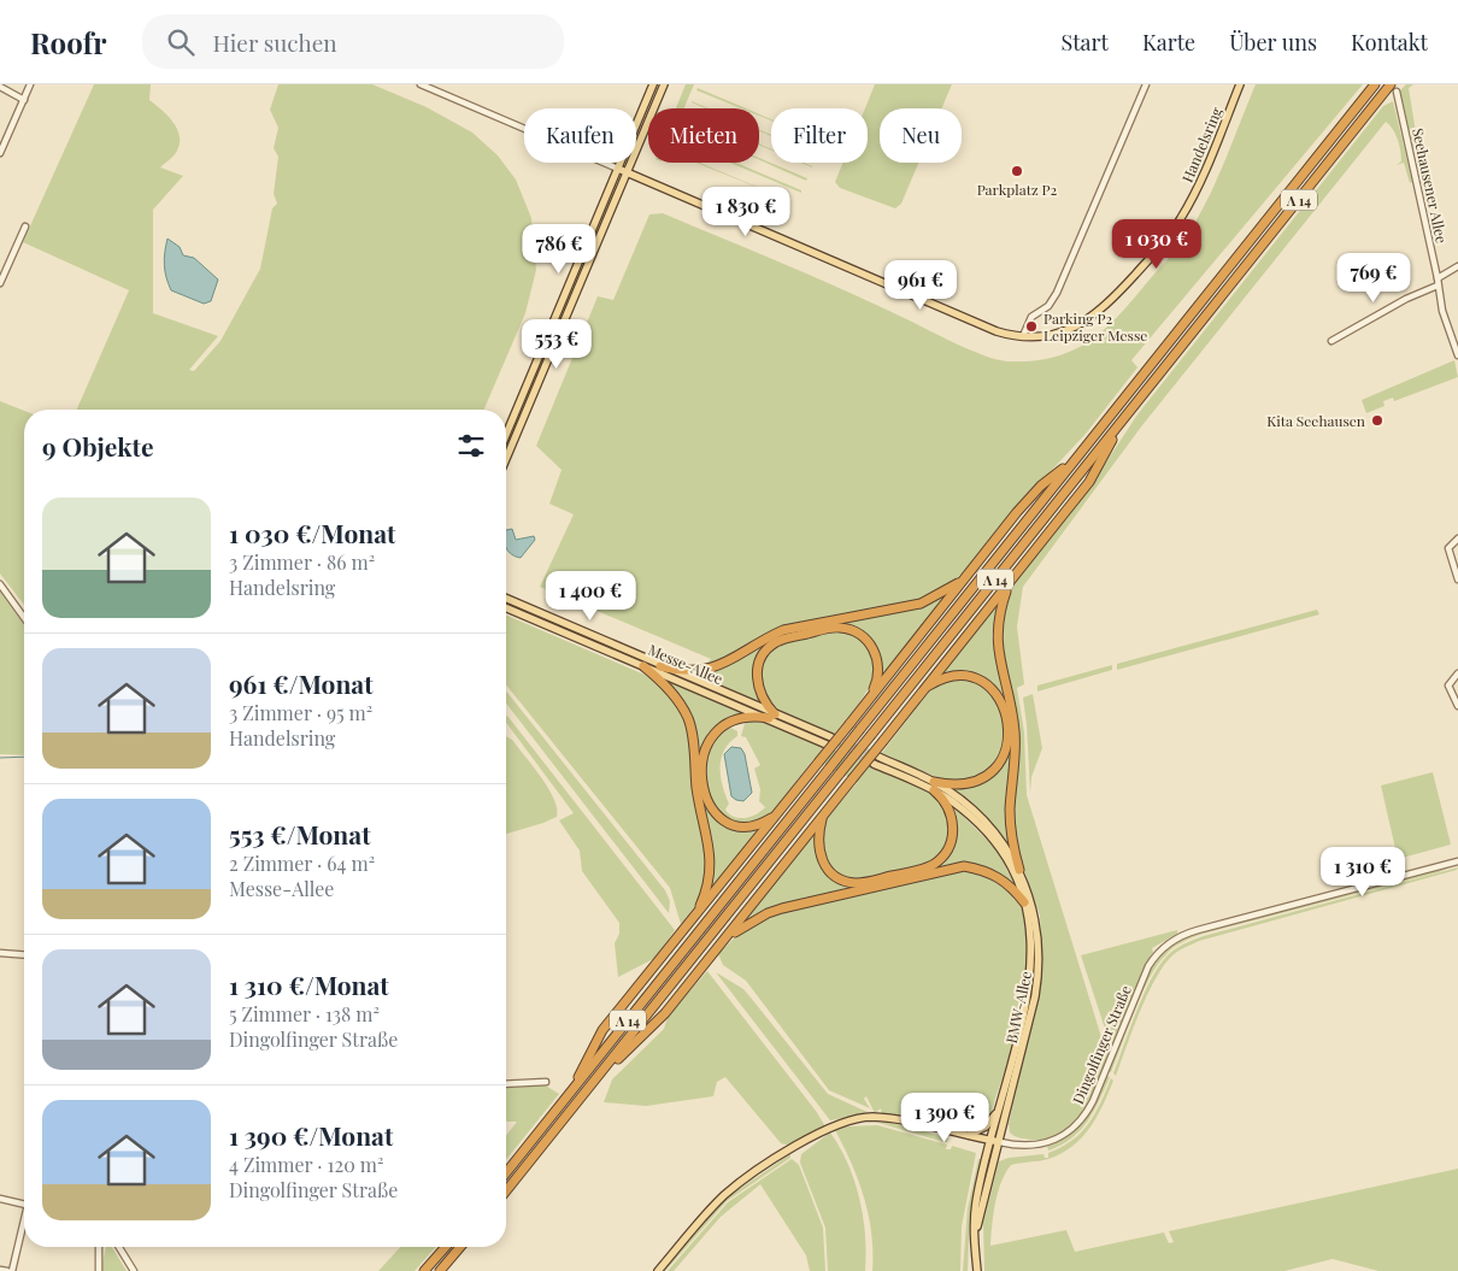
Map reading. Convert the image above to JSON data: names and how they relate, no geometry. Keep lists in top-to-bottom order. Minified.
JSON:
{"streets":{"highway":["A 14"],"main road":["Handelsring","Messe-Allee","BMW-Allee","Dingolfinger Straße"],"street":["Seehausener Allee"]},"crossings":[["Seehausener Allee","A 14"],["BMW-Allee","Dingolfinger Straße"]],"places":["Parkplatz P2","Parking P2 Leipziger Messe","Kita Seehausen"],"page":{"header":"Roofr","search":"Hier suchen","nav":["Start","Karte","Über uns","Kontakt"],"chip":["Kaufen","Mieten","Filter","Neu"],"price":["1 830 €","1 030 €","786 €","769 €","961 €","553 €","1 400 €","1 310 €","1 390 €"],"heading":"9 Objekte","list":[{"name":"1 030 €/Monat","note":"3 Zimmer · 86 m² · Handelsring"},{"name":"961 €/Monat","note":"3 Zimmer · 95 m² · Handelsring"},{"name":"553 €/Monat","note":"2 Zimmer · 64 m² · Messe-Allee"},{"name":"1 310 €/Monat","note":"5 Zimmer · 138 m² · Dingolfinger Straße"},{"name":"1 390 €/Monat","note":"4 Zimmer · 120 m² · Dingolfinger Straße"}]}}
